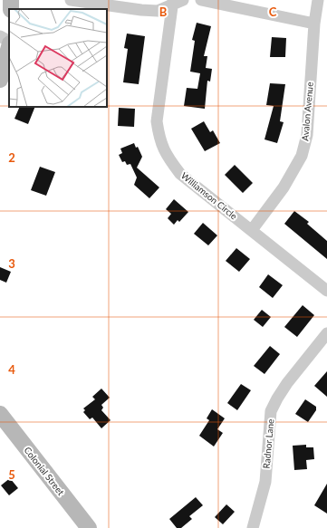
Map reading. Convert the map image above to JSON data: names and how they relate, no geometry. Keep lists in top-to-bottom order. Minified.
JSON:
{"streets":{"street":["Avalon Avenue","Williamson Circle","Radnor Lane","Colonial Street"]},"crossings":[["Avalon Avenue","Williamson Circle"]],"grid":{"columns":["B","C"],"rows":["2","3","4","5"]}}
